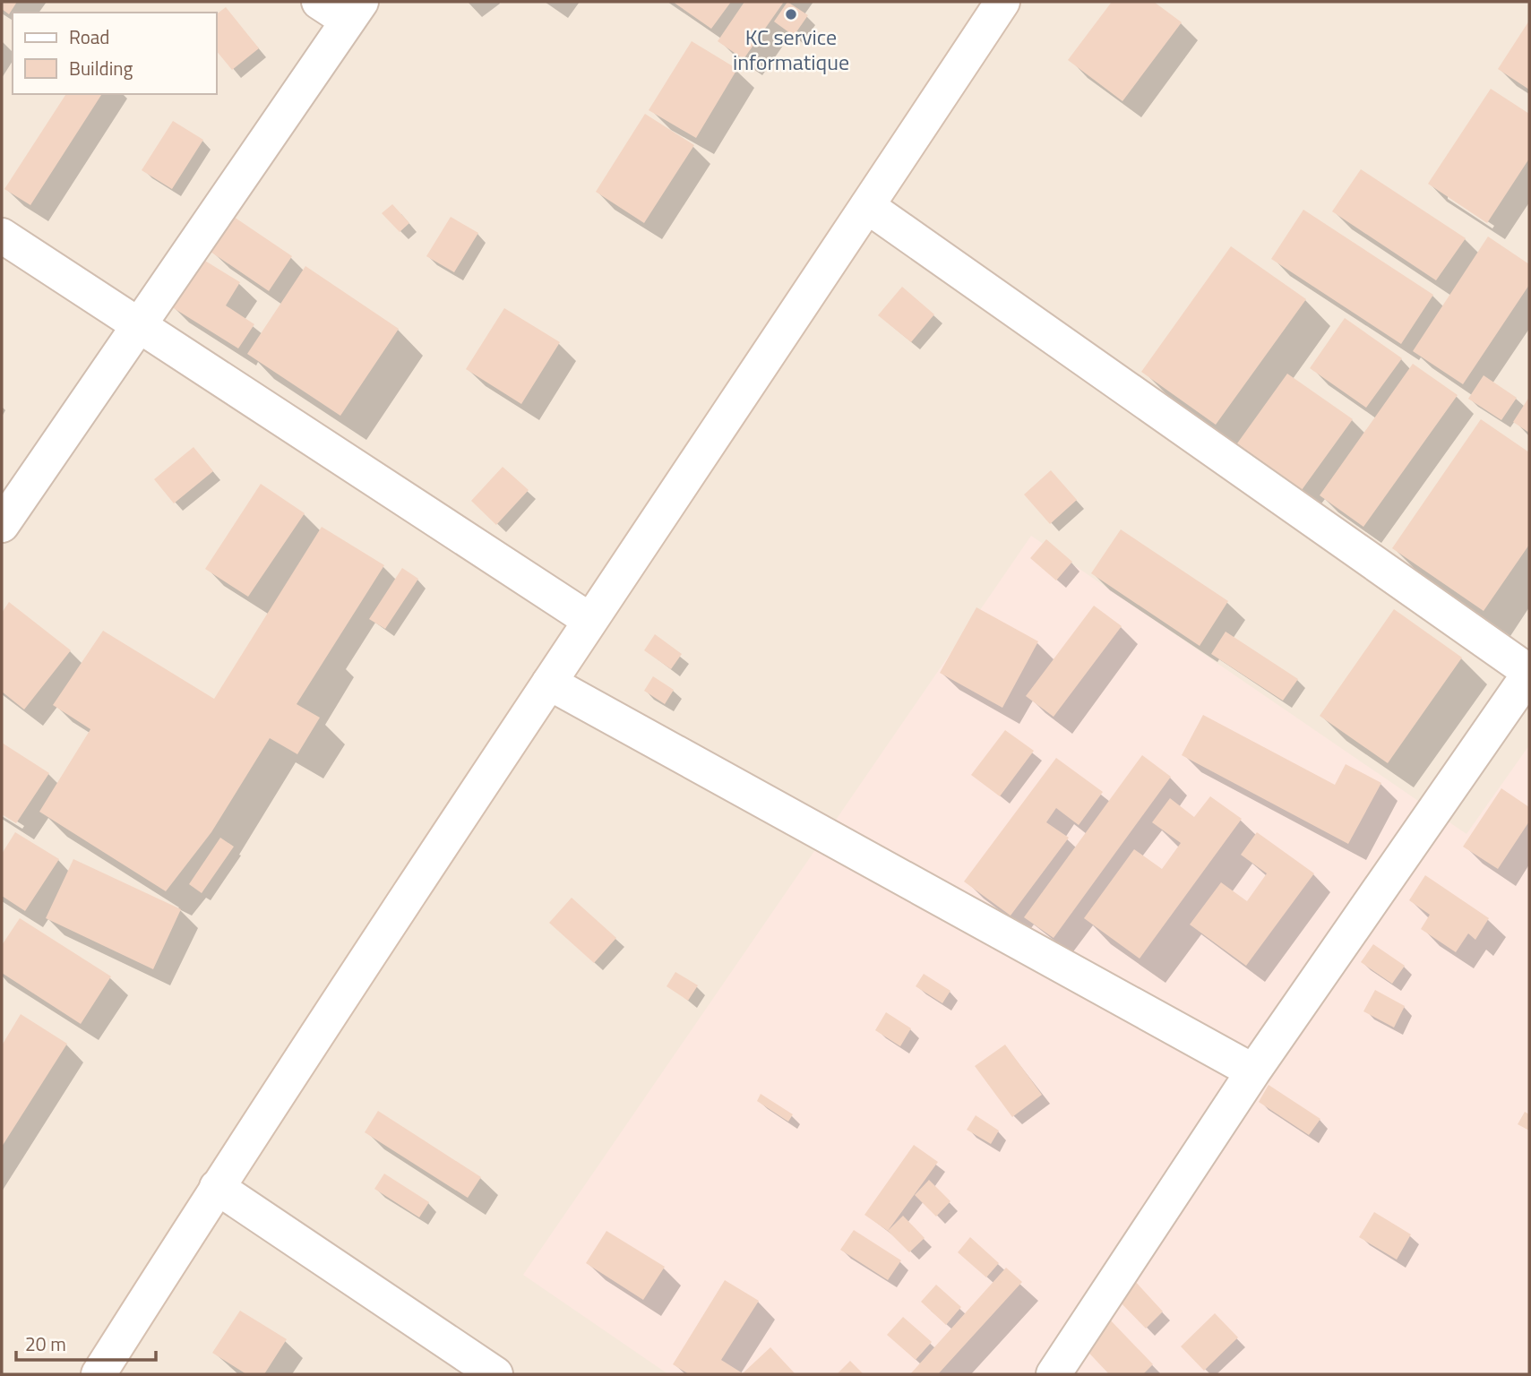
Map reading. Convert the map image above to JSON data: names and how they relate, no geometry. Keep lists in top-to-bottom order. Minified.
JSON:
{"places":["KC service informatique"],"legend":["Road","Building"],"scale_bar":"20 m"}
